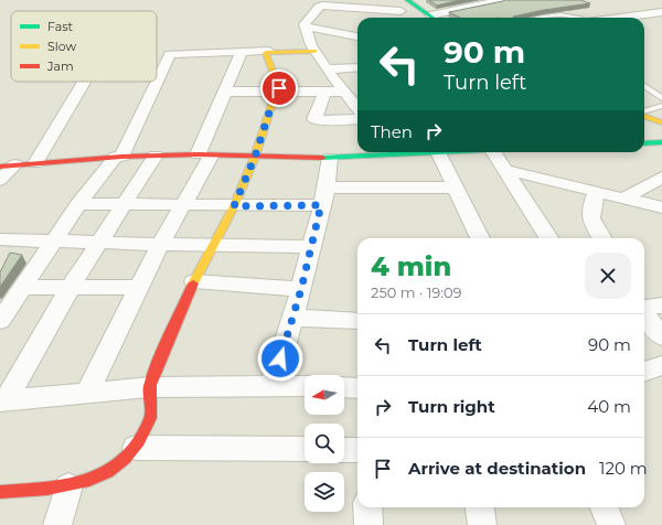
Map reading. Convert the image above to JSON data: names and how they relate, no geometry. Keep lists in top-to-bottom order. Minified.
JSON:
{"legend":["Fast","Slow","Jam"],"north":"left","page":{"turn":["90 m","Turn left"],"then":"Then","heading":["4 min","250 m · 19:09"],"list":[{"name":"Turn left","value":"90 m"},{"name":"Turn right","value":"40 m"},{"name":"Arrive at destination","value":"120 m"}]}}
